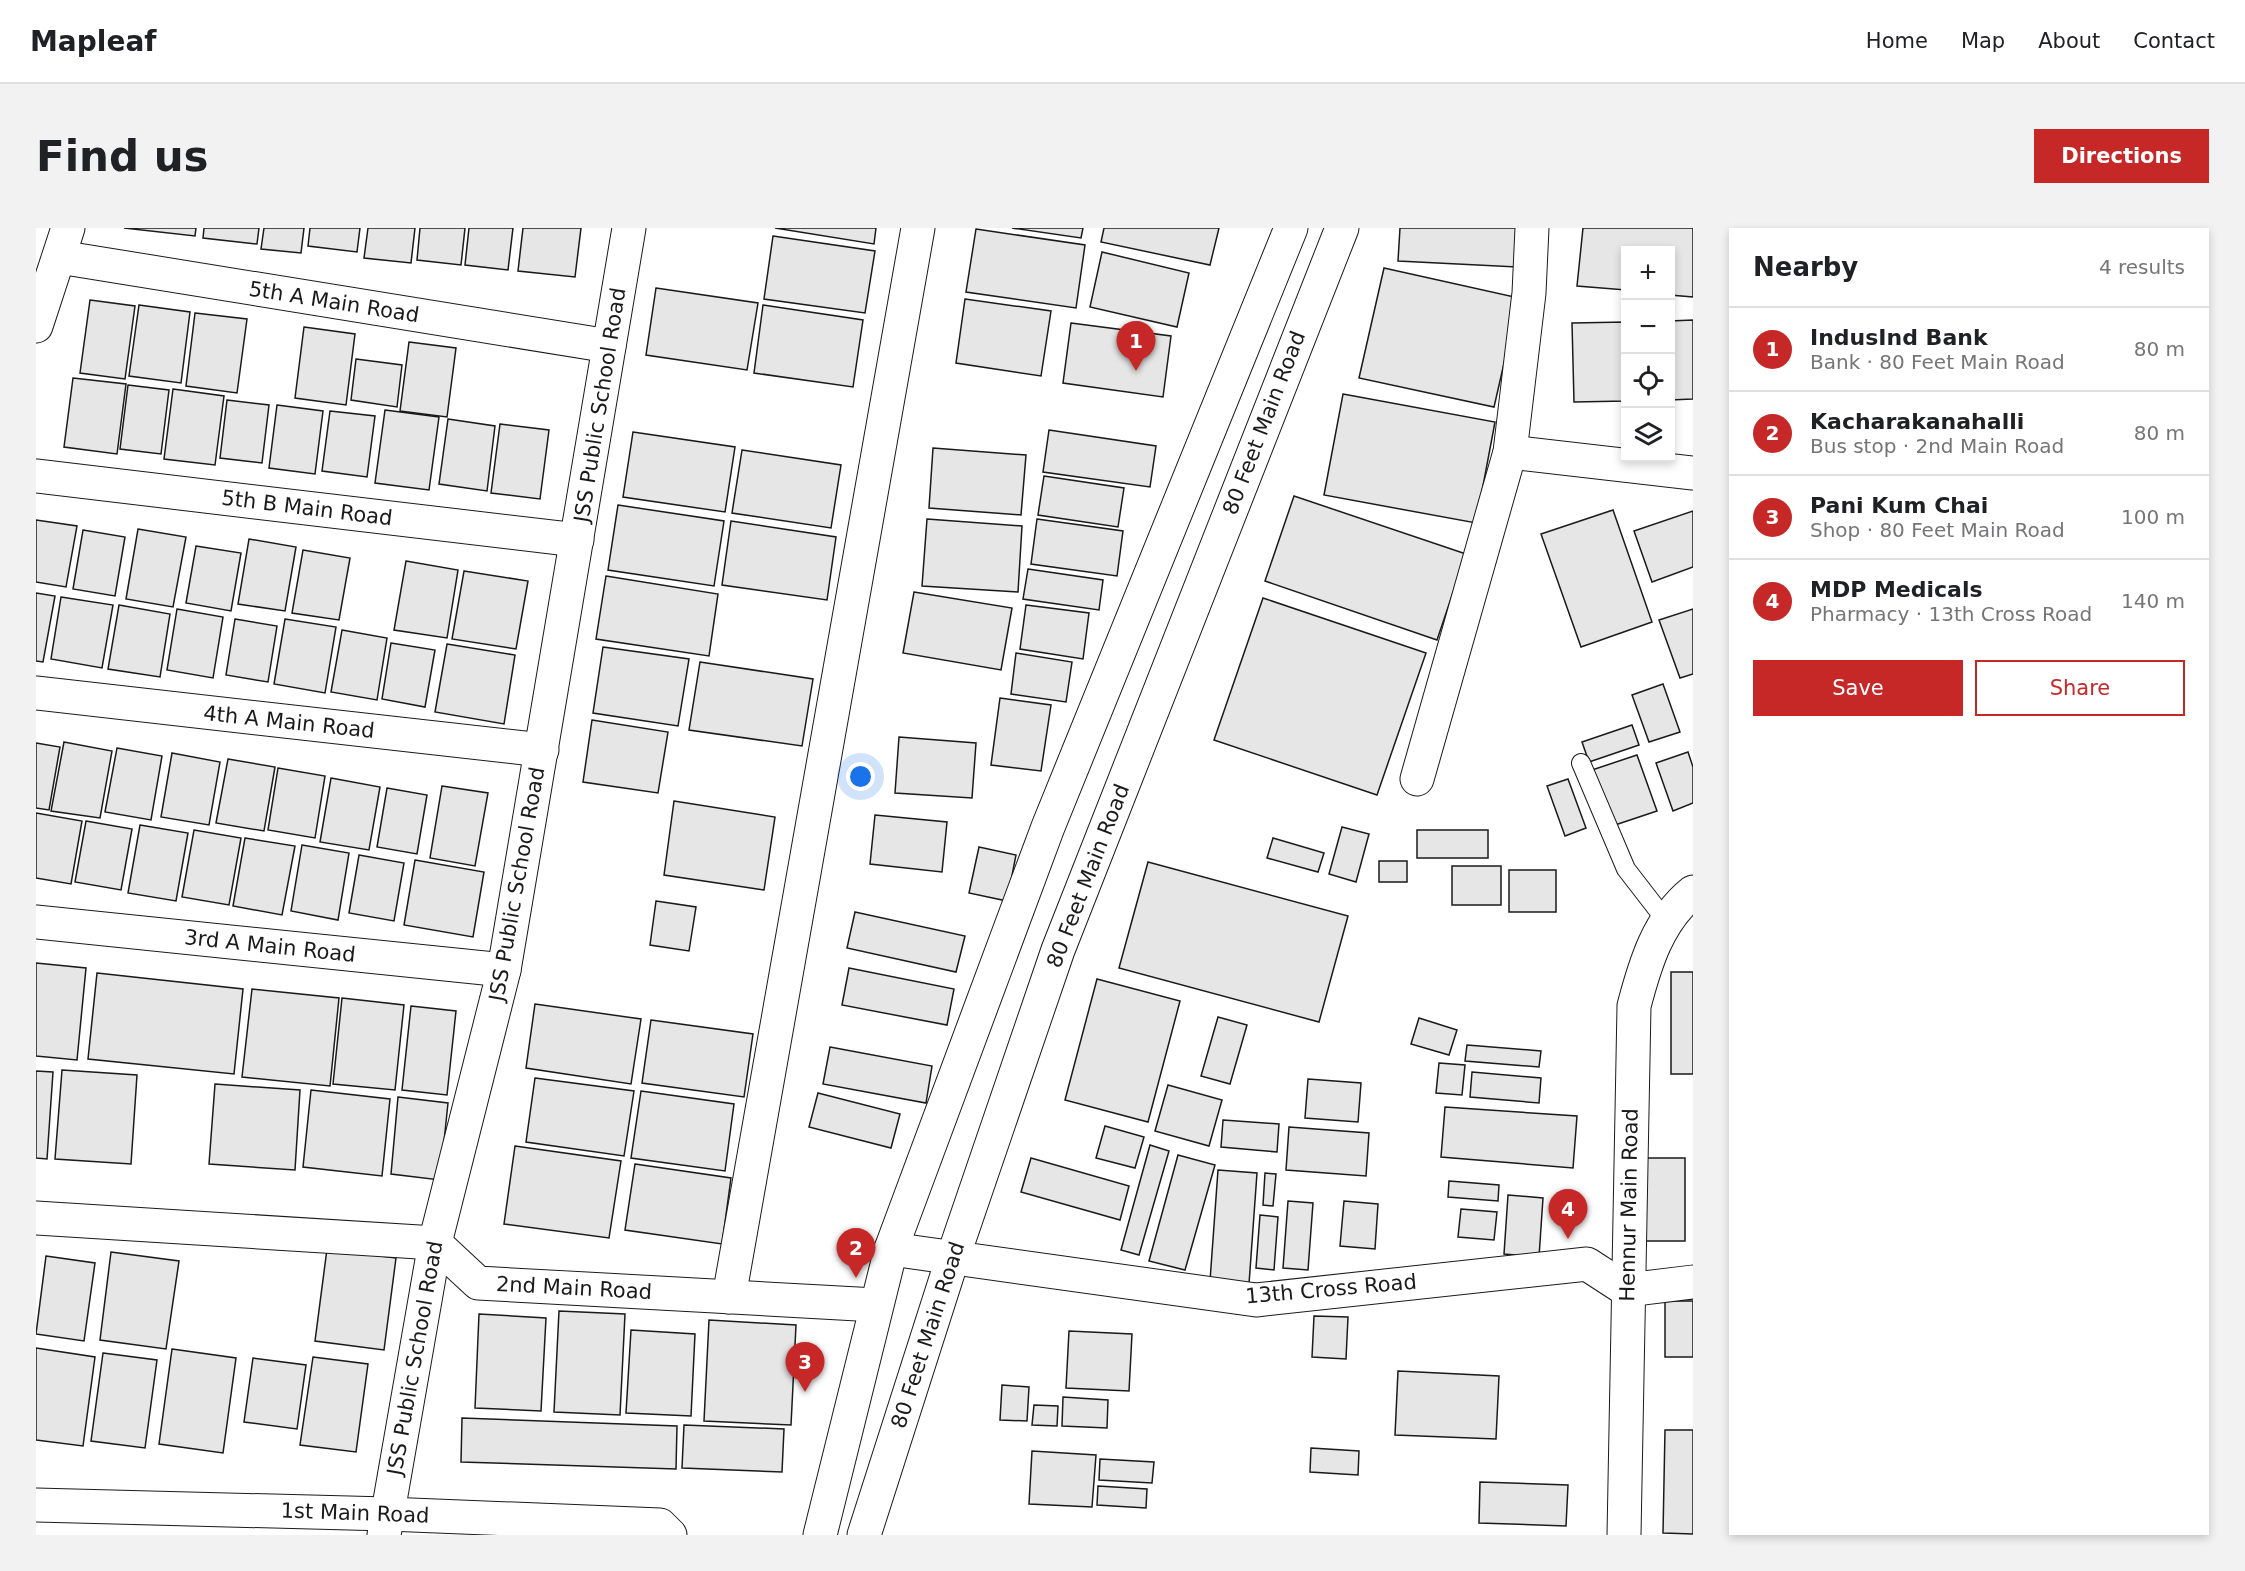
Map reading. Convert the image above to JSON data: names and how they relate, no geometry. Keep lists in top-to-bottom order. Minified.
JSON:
{"streets":{"street":["5th A Main Road","JSS Public School Road","80 Feet Main Road","5th B Main Road","4th A Main Road","3rd A Main Road","Hennur Main Road","2nd Main Road","13th Cross Road","1st Main Road"]},"crossings":[["5th A Main Road","JSS Public School Road"],["JSS Public School Road","5th B Main Road"],["JSS Public School Road","4th A Main Road"],["JSS Public School Road","3rd A Main Road"],["JSS Public School Road","2nd Main Road"],["JSS Public School Road","1st Main Road"],["80 Feet Main Road","13th Cross Road"],["Hennur Main Road","13th Cross Road"]],"page":{"header":"Mapleaf","nav":["Home","Map","About","Contact"],"buttons":["Directions",["Save","Share"]],"title":"Find us","heading":["Nearby","4 results"],"map_buttons":["+","−"],"list":[{"mark":"1","name":"IndusInd Bank","note":"Bank · 80 Feet Main Road","value":"80 m"},{"mark":"2","name":"Kacharakanahalli","note":"Bus stop · 2nd Main Road","value":"80 m"},{"mark":"3","name":"Pani Kum Chai","note":"Shop · 80 Feet Main Road","value":"100 m"},{"mark":"4","name":"MDP Medicals","note":"Pharmacy · 13th Cross Road","value":"140 m"}],"pins":["1","4","2","3"]}}
